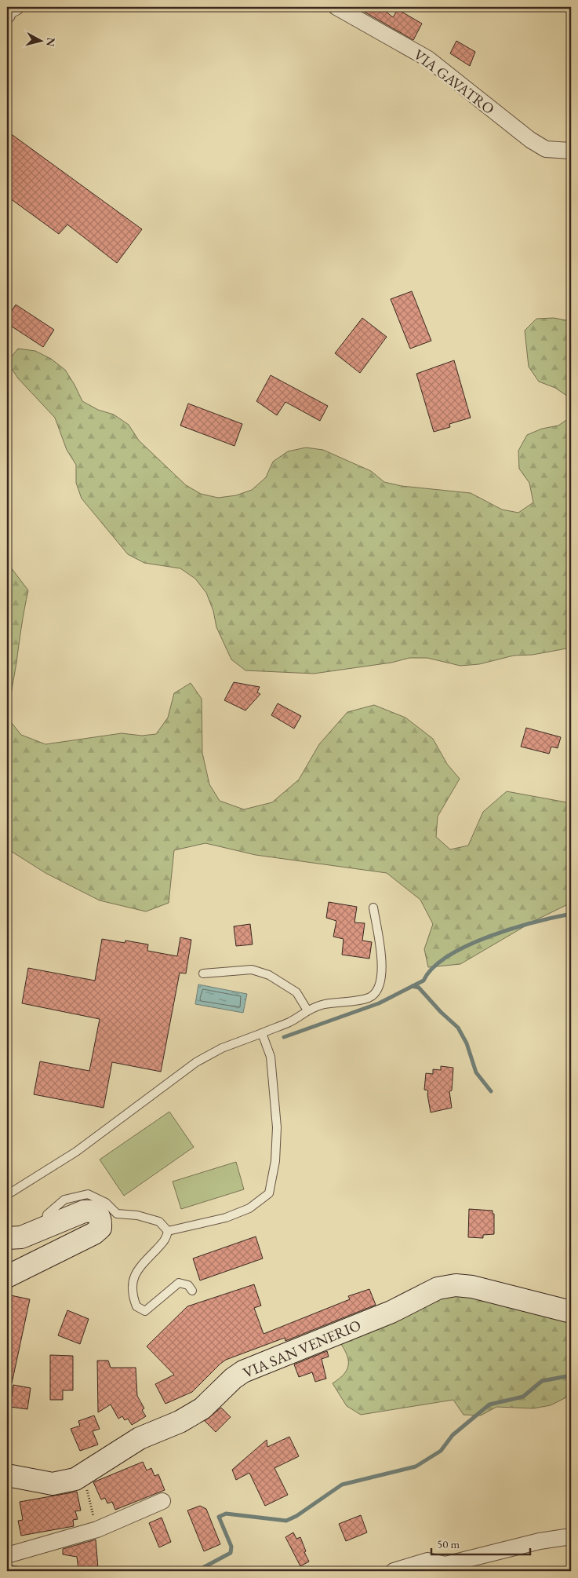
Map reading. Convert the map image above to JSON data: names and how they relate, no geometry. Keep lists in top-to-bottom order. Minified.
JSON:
{"streets":{"street":["VIA GAVATRO","VIA SAN VENERIO"]},"scale_bar":"50 m","north":"right"}
